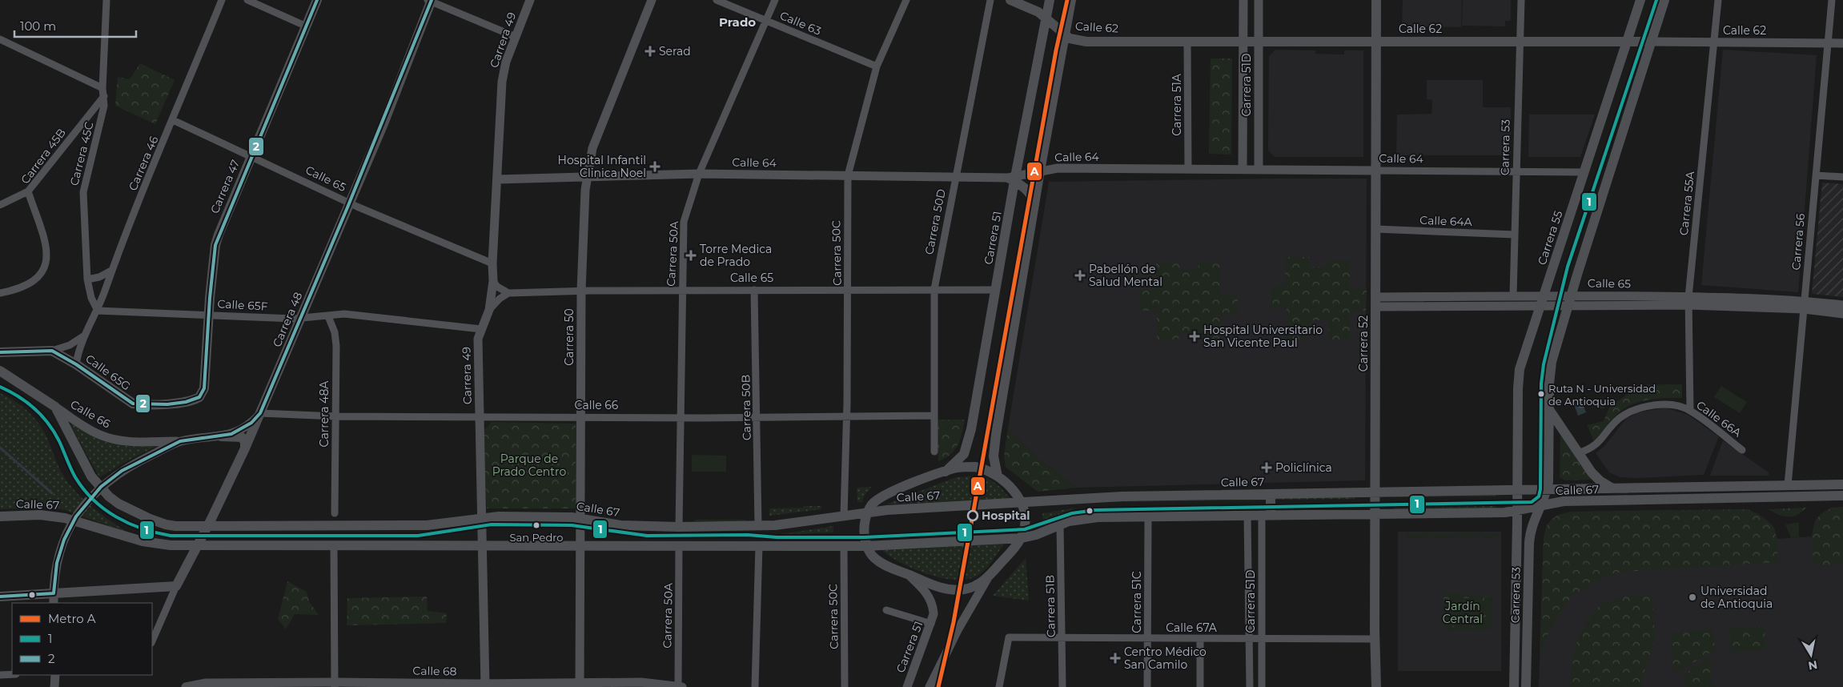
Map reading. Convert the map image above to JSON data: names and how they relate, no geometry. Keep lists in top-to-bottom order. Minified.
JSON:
{"streets":{"main road":["Calle 62","Carrera 53","Carrera 47","Carrera 51","Carrera 55","Carrera 48","Carrera 52","Calle 65G","Calle 66","Calle 67"],"street":["Calle 63","Carrera 49","Carrera 51D","Carrera 51A","Carrera 45C","Carrera 45B","Calle 64","Carrera 46","Calle 65","Carrera 55A","Calle 64A","Carrera 50D","Carrera 56","Carrera 50C","Carrera 50A","Calle 65F","Carrera 50","Carrera 50B","Carrera 48A","Calle 66A","Carrera 51C","Carrera 51B","Calle 67A","Calle 68"]},"crossings":[["Calle 63","Carrera 50C"],["Calle 63","Carrera 50A"],["Calle 62","Carrera 51D"],["Calle 62","Carrera 51A"],["Calle 62","Carrera 53"],["Calle 62","Carrera 55A"],["Calle 62","Carrera 51"],["Calle 62","Carrera 55"],["Calle 62","Carrera 56"],["Calle 62","Carrera 52"],["Carrera 49","Calle 64"],["Carrera 49","Calle 65"],["Carrera 49","Calle 65F"],["Carrera 49","Calle 66"],["Carrera 49","Calle 67"],["Carrera 49","Calle 68"],["Carrera 51D","Calle 64"],["Carrera 51D","Calle 67"],["Carrera 51D","Calle 67A"],["Carrera 51A","Calle 64"],["Carrera 53","Calle 64"],["Carrera 53","Calle 65"],["Carrera 53","Calle 64A"],["Carrera 53","Carrera 55"],["Carrera 53","Calle 67"],["Carrera 45C","Carrera 45B"],["Carrera 45C","Carrera 46"],["Carrera 45C","Calle 65F"],["Calle 64","Carrera 50D"],["Calle 64","Carrera 51"],["Calle 64","Carrera 55"],["Calle 64","Carrera 50C"],["Calle 64","Carrera 50A"],["Calle 64","Carrera 50"],["Calle 64","Carrera 52"],["Carrera 46","Calle 65"],["Carrera 46","Calle 65F"],["Carrera 46","Calle 65G"],["Calle 65","Carrera 47"],["Calle 65","Carrera 55A"],["Calle 65","Carrera 50D"],["Calle 65","Carrera 51"],["Calle 65","Carrera 55"],["Calle 65","Carrera 56"],["Calle 65","Carrera 50C"],["Calle 65","Carrera 50A"],["Calle 65","Carrera 48"],["Calle 65","Carrera 50"],["Calle 65","Carrera 52"],["Calle 65","Carrera 50B"],["Carrera 47","Calle 65F"],["Carrera 47","Calle 65G"],["Carrera 55A","Calle 66A"],["Calle 64A","Carrera 52"],["Carrera 50D","Calle 66"],["Carrera 55","Calle 67"],["Carrera 56","Calle 67"],["Carrera 50C","Calle 66"],["Carrera 50C","Calle 67"],["Carrera 50A","Calle 66"],["Carrera 50A","Calle 67"],["Carrera 50A","Calle 68"],["Calle 65F","Carrera 48"],["Calle 65F","Carrera 48A"],["Carrera 48","Calle 66"],["Carrera 50","Calle 66"],["Carrera 50","Calle 67"],["Carrera 50","Calle 68"],["Carrera 52","Calle 67"],["Carrera 52","Calle 67A"],["Calle 66","Carrera 50B"],["Calle 66","Carrera 48A"],["Calle 66","Calle 67"],["Carrera 50B","Calle 67"],["Calle 67","Carrera 51C"],["Calle 67","Carrera 51B"],["Carrera 51C","Calle 67A"],["Carrera 51B","Calle 67A"]],"districts":["Prado"],"parks":["Parque de Prado Centro","Jardín Central"],"places":{"health":["Serad","Hospital Infantil Clinica Noel","Torre Medica de Prado","Pabellón de Salud Mental","Hospital Universitario San Vicente Paul","Policlínica","Centro Médico San Camilo"],"other":["Ruta N - Universidad de Antioquia","Hospital","San Pedro","Universidad de Antioquia"]},"lines":["metro line A","transit line 1","transit line 2"],"legend":["Metro A","1","2"],"scale_bar":"100 m","north":"bottom"}
